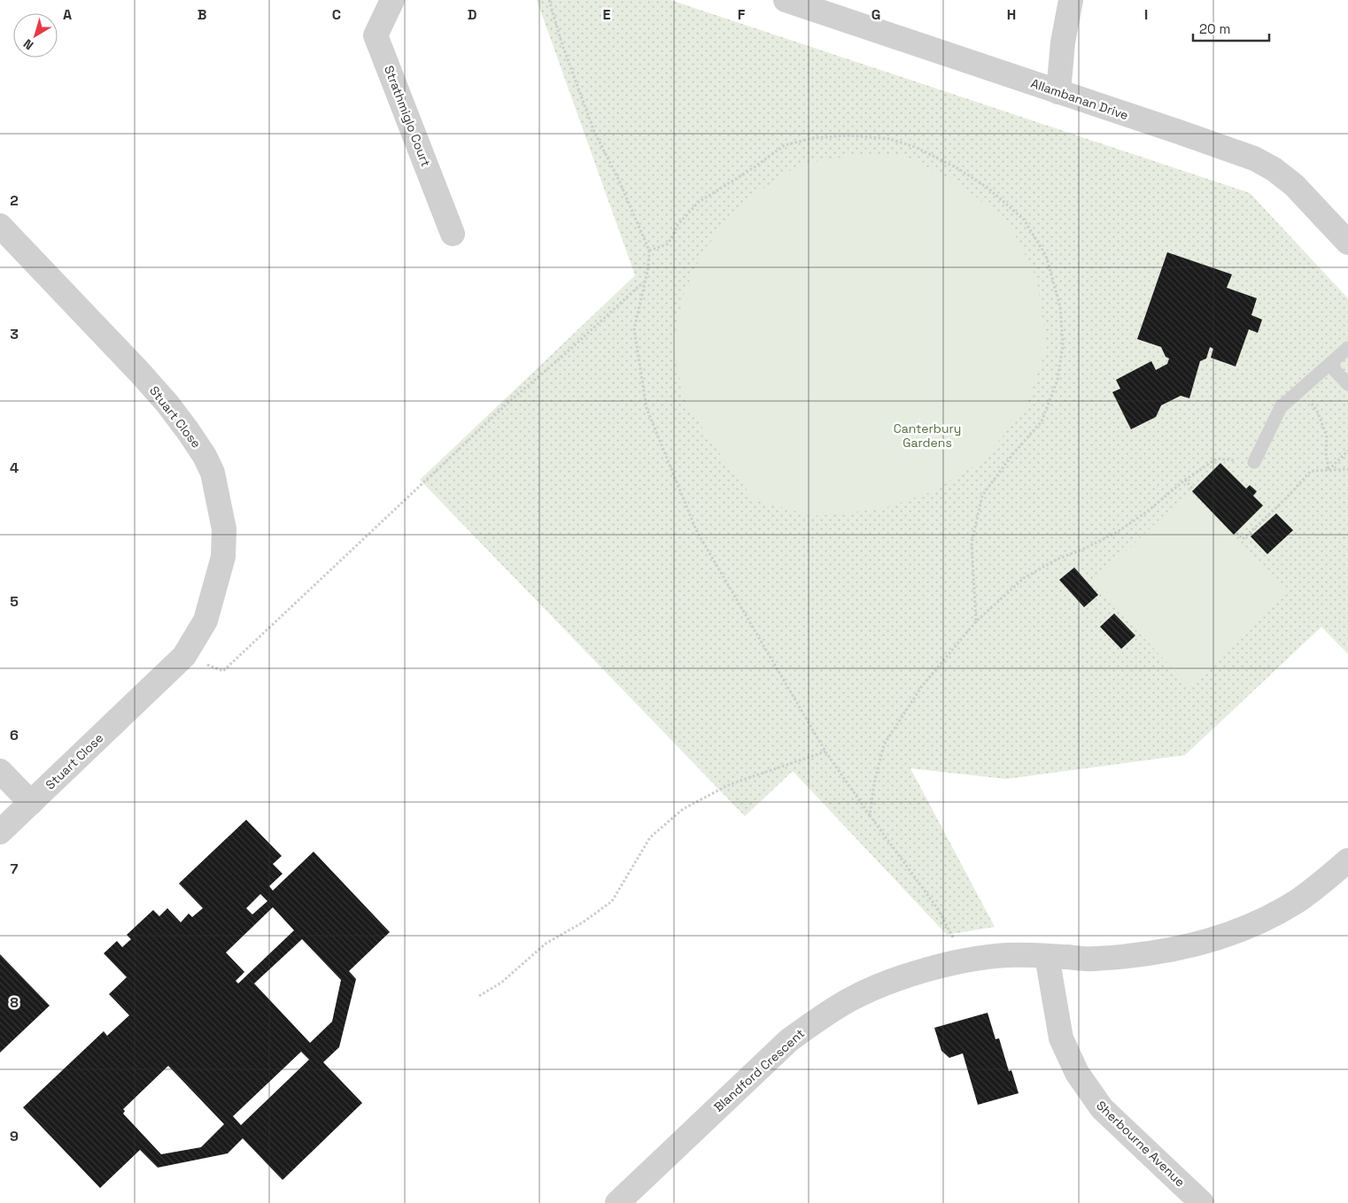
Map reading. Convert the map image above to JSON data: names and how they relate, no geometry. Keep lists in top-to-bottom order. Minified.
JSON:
{"streets":{"street":["Allambanan Drive","Strathmiglo Court","Stuart Close","Blandford Crescent","Sherbourne Avenue"]},"crossings":[["Blandford Crescent","Sherbourne Avenue"]],"parks":["Canterbury Gardens"],"scale_bar":"20 m","north":"bottom left","grid":{"columns":["A","B","C","D","E","F","G","H","I"],"rows":["2","3","4","5","6","7","8","9"]}}
